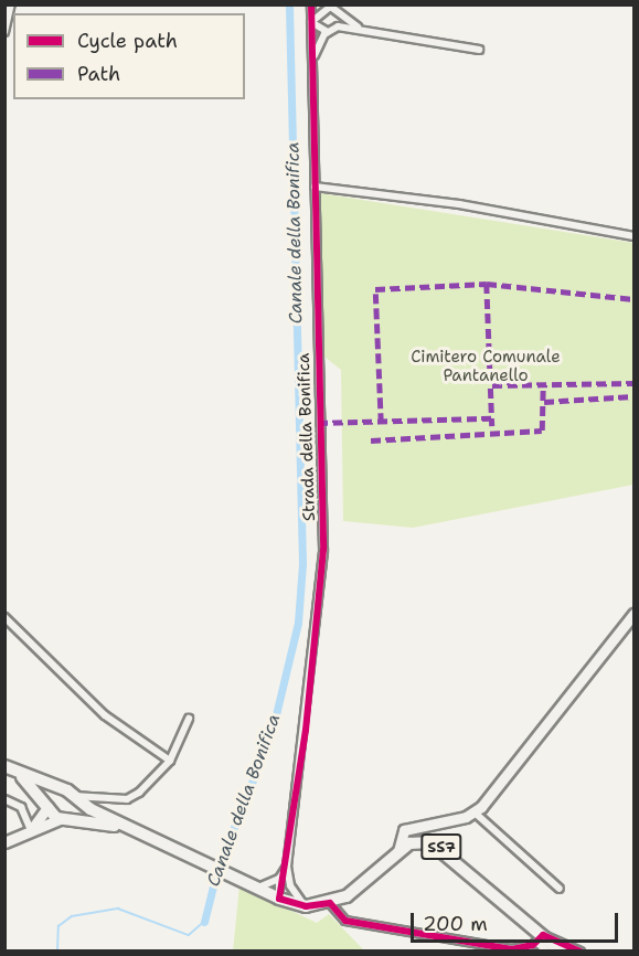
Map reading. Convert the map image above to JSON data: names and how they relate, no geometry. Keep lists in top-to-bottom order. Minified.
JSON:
{"streets":{"main road":["SS7"],"street":["Strada della Bonifica"]},"water":["Canale della Bonifica"],"parks":["Cimitero Comunale Pantanello"],"legend":["Cycle path","Path"],"scale_bar":"200 m"}
